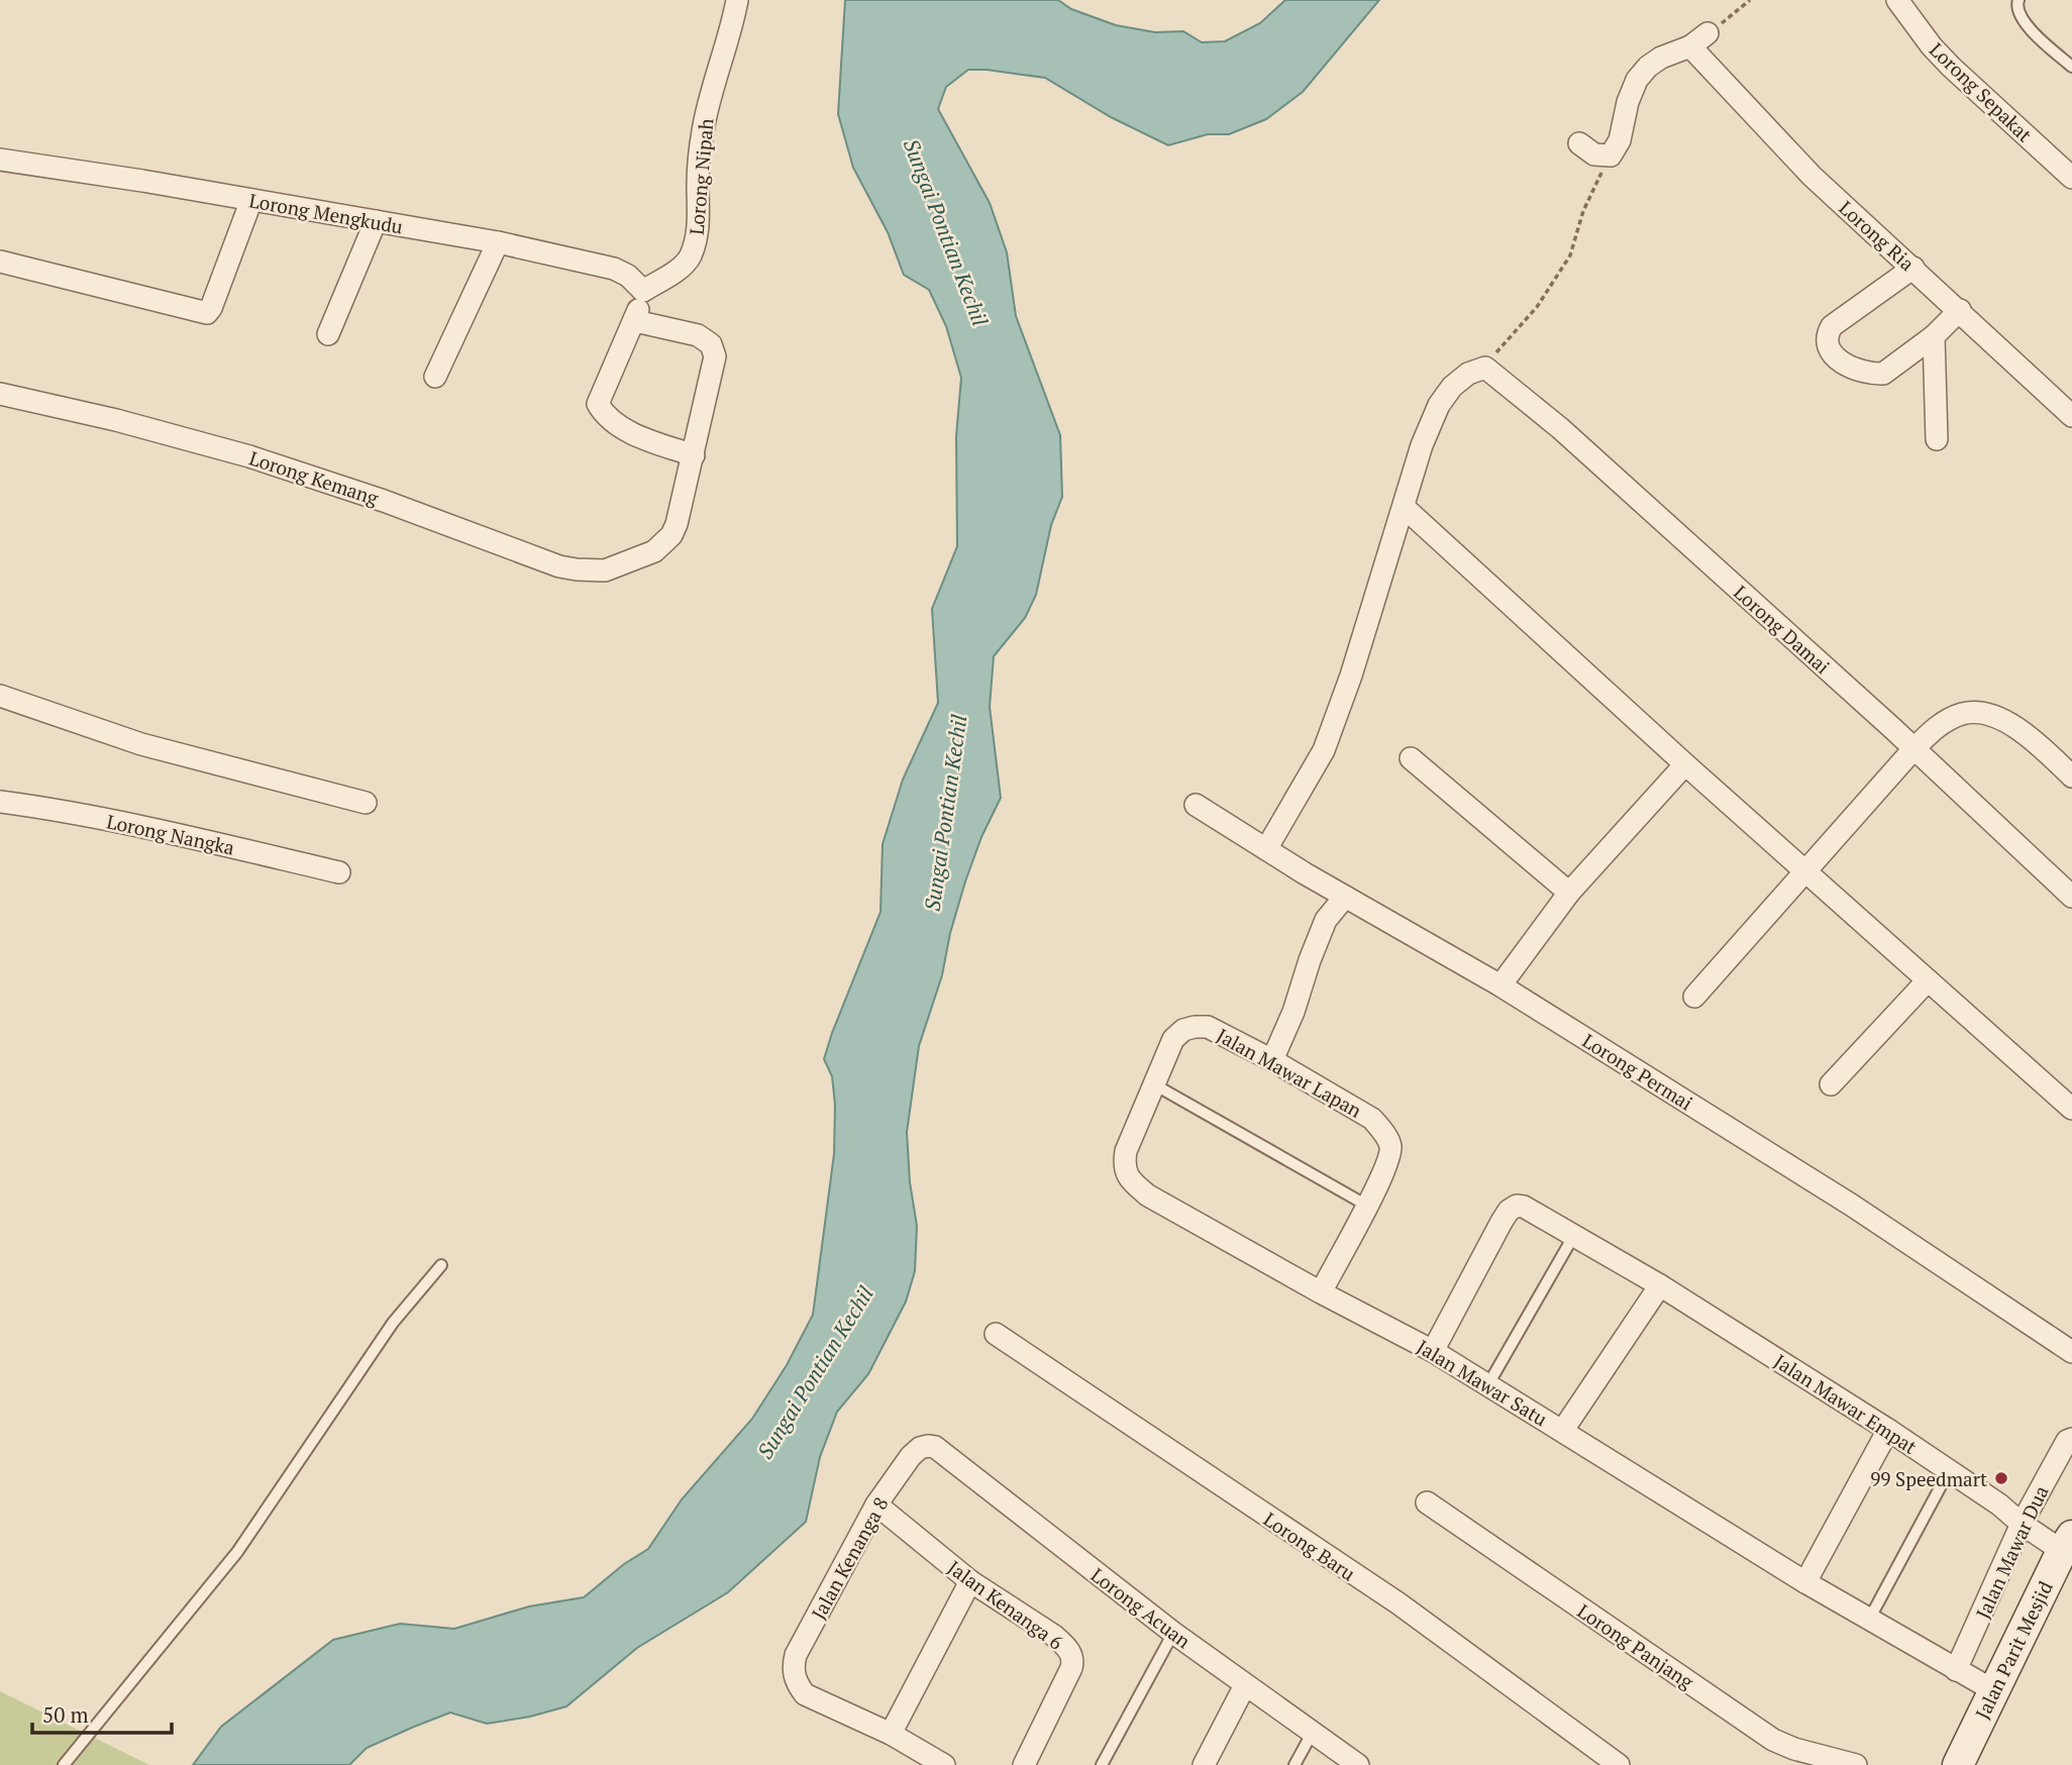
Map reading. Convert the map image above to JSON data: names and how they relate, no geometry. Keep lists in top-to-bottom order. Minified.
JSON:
{"streets":{"main road":["Jalan Parit Mesjid"],"street":["Lorong Sepakat","Lorong Nipah","Lorong Mengkudu","Lorong Ria","Lorong Kemang","Lorong Damai","Lorong Nangka","Lorong Permai","Jalan Mawar Lapan","Jalan Mawar Satu","Jalan Mawar Empat","Lorong Baru","Jalan Mawar Dua","Jalan Kenanga 8","Jalan Kenanga 6","Lorong Acuan","Lorong Panjang"]},"crossings":[["Lorong Nipah","Lorong Mengkudu"],["Jalan Mawar Lapan","Jalan Mawar Satu"],["Jalan Mawar Satu","Jalan Mawar Empat"],["Jalan Mawar Satu","Jalan Mawar Dua"],["Jalan Mawar Satu","Jalan Parit Mesjid"],["Jalan Mawar Empat","Jalan Mawar Dua"],["Jalan Mawar Empat","Jalan Parit Mesjid"],["Jalan Kenanga 8","Jalan Kenanga 6"],["Jalan Kenanga 8","Lorong Acuan"]],"water":["Sungai Pontian Kechil"],"places":["99 Speedmart"],"scale_bar":"50 m"}
